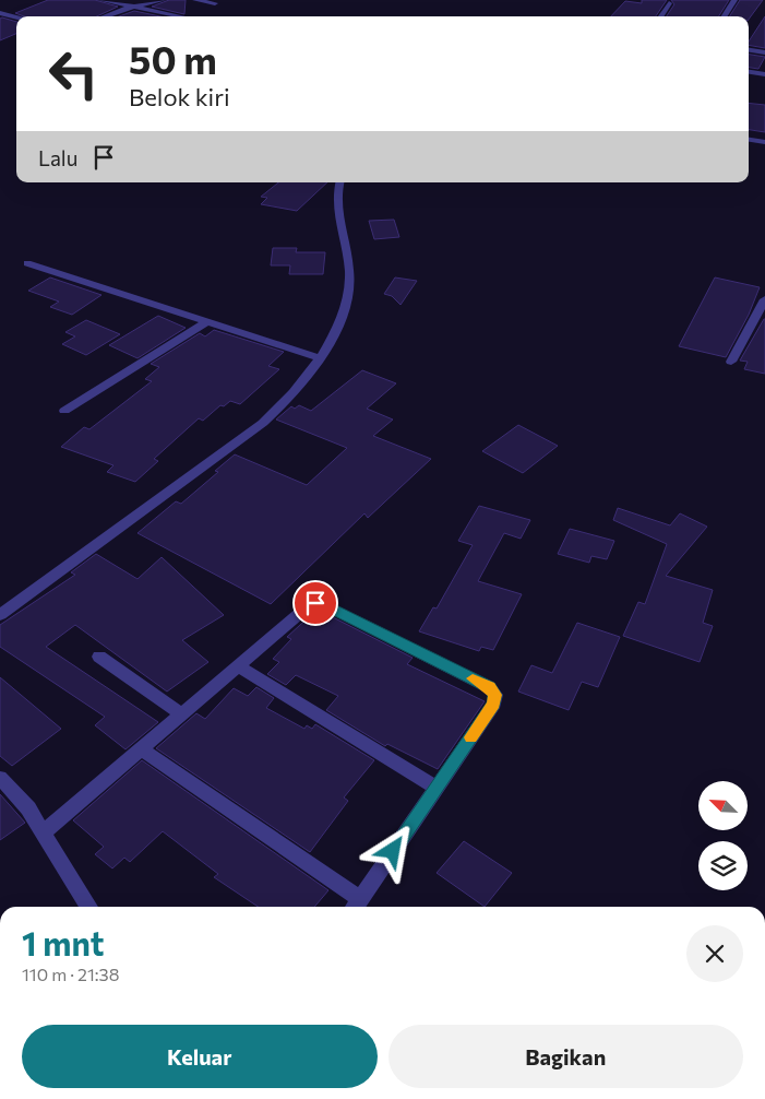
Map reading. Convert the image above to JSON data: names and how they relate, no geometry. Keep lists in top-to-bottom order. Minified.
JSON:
{"north":"top left","page":{"turn":["50 m","Belok kiri"],"then":"Lalu","heading":["1 mnt","110 m · 21:38"],"buttons":["Keluar","Bagikan"]}}
